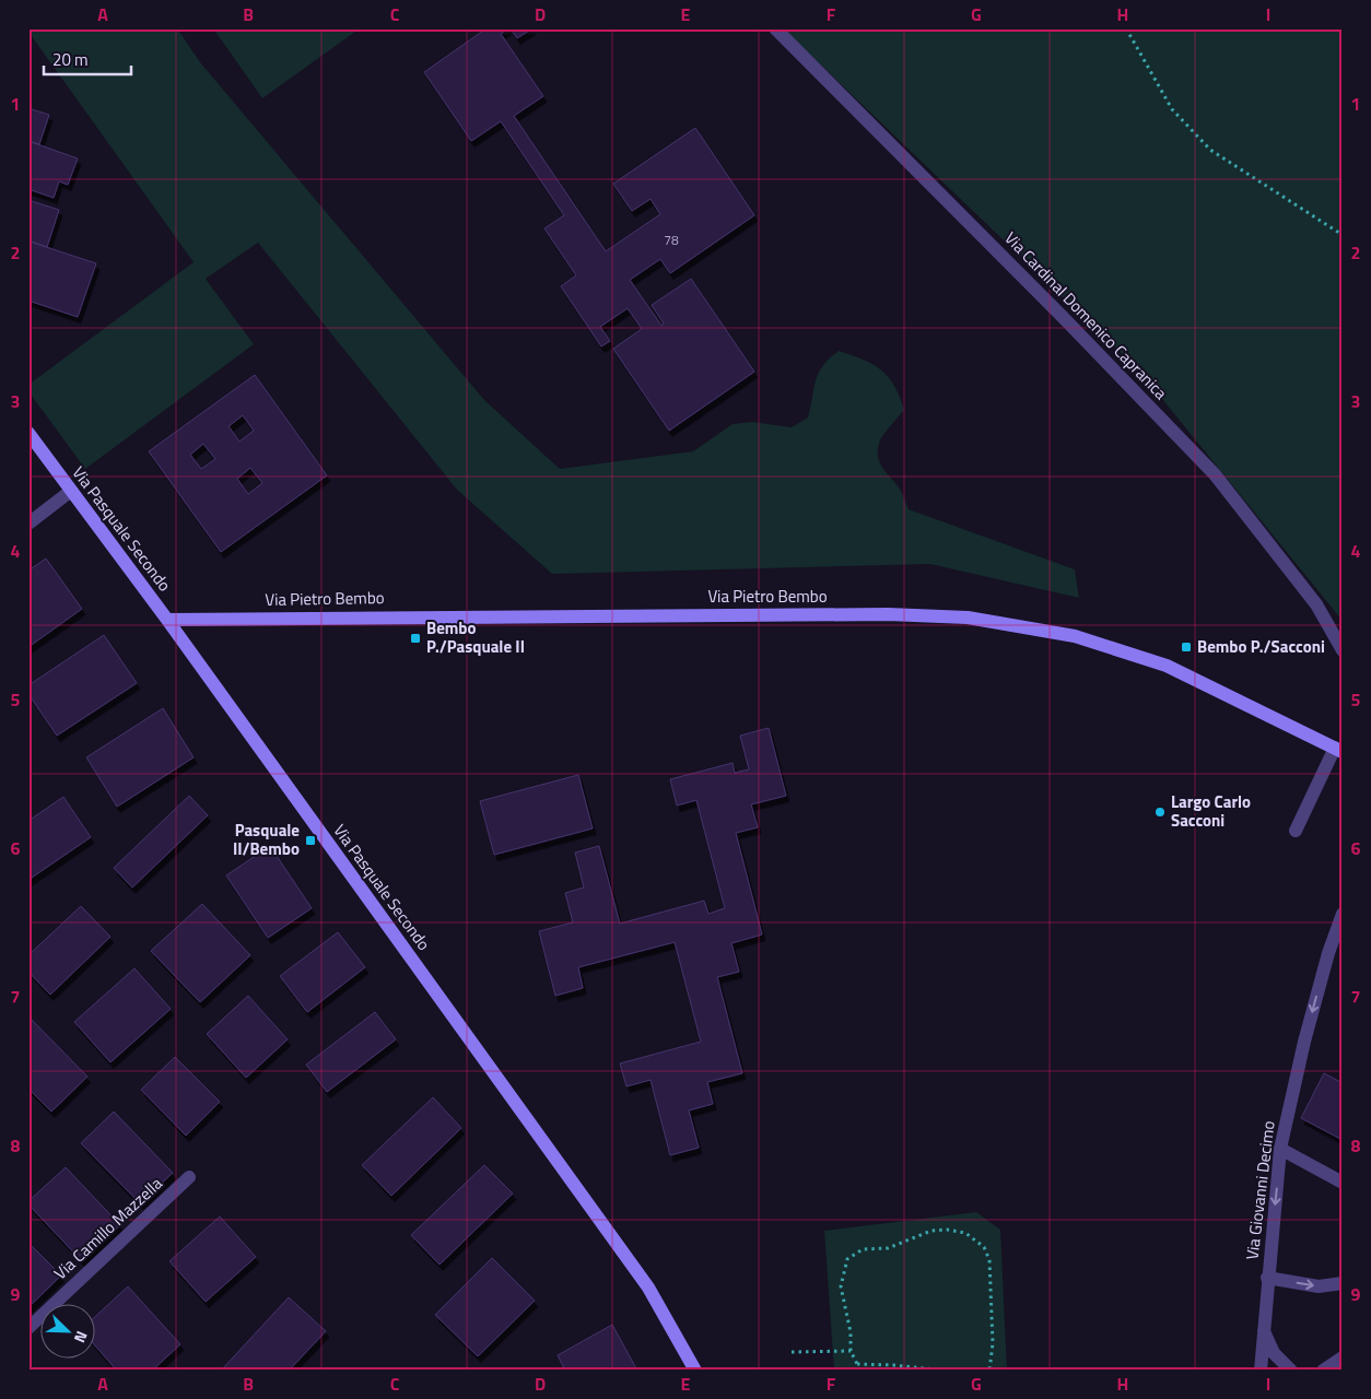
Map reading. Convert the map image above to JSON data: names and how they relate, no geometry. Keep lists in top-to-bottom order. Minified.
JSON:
{"streets":{"street":["Via Cardinal Domenico Capranica","Via Pasquale Secondo","Via Pietro Bembo","Via Giovanni Decimo","Via Camillo Mazzella"]},"crossings":[["Via Pasquale Secondo","Via Pietro Bembo"]],"one_way":["Via Giovanni Decimo"],"places":{"transit":["Bembo P./Pasquale II","Bembo P./Sacconi","Pasquale II/Bembo"],"other":["Largo Carlo Sacconi"]},"house_numbers":["78"],"scale_bar":"20 m","north":"bottom right","grid":{"columns":["A","B","C","D","E","F","G","H","I"],"rows":["1","2","3","4","5","6","7","8","9"]}}
